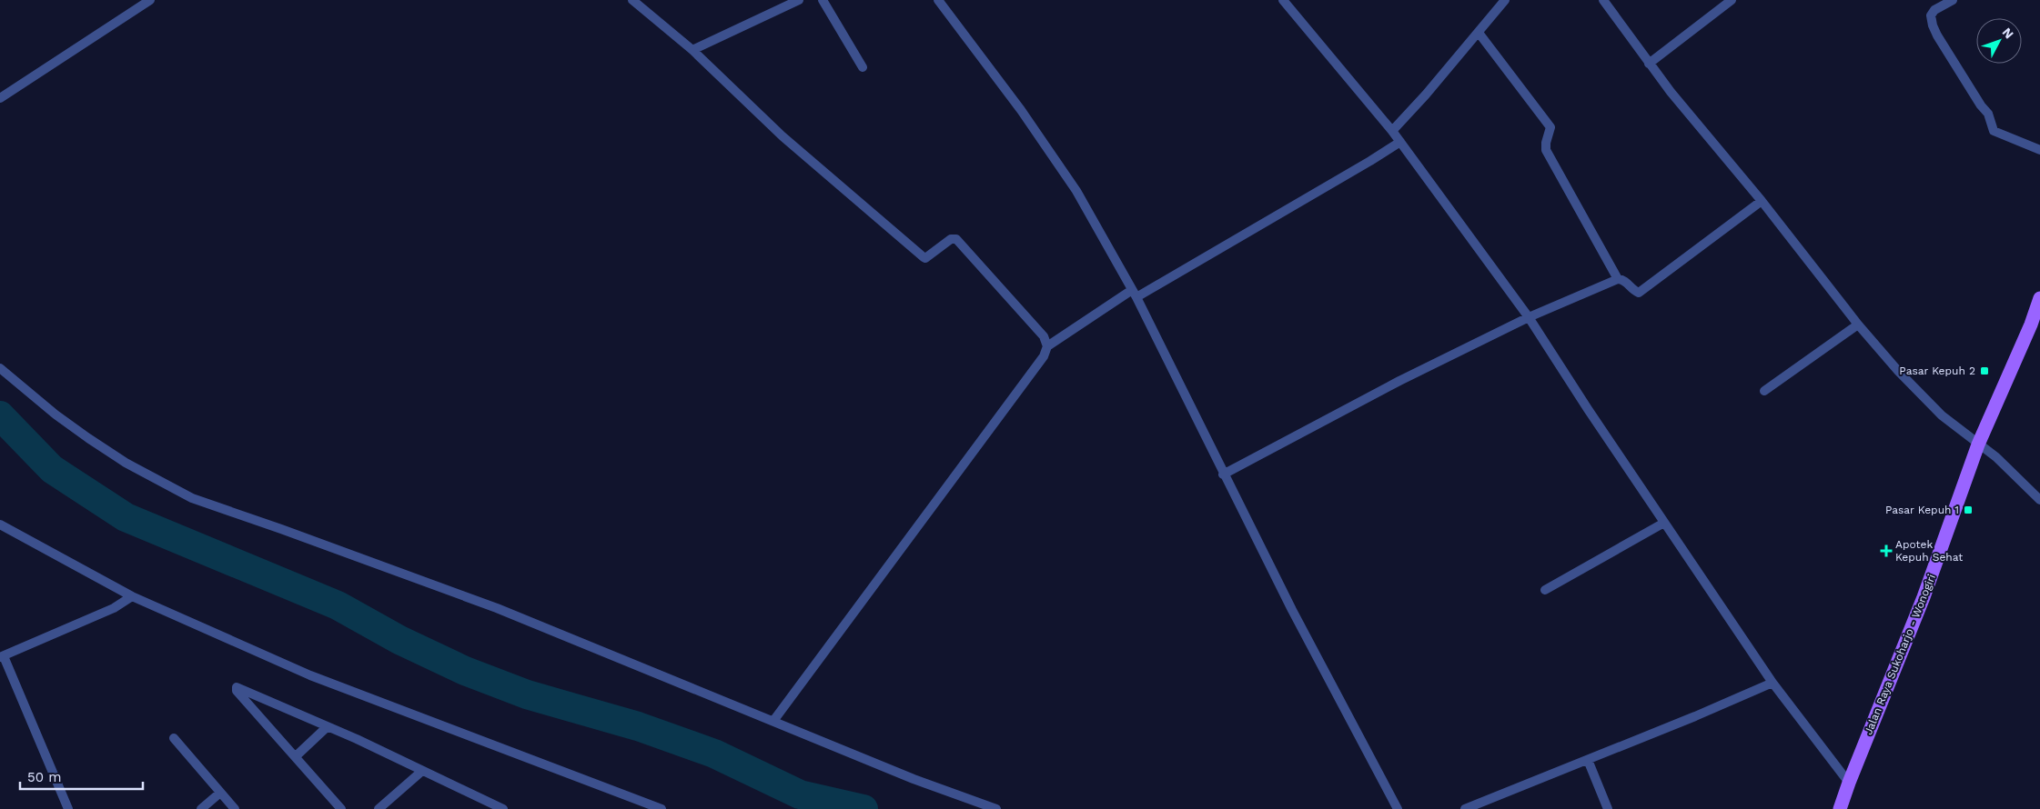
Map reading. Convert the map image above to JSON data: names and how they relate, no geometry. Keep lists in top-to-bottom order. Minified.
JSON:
{"streets":{"main road":["Jalan Raya Sukoharjo - Wonogiri"]},"places":{"transit":["Pasar Kepuh 2","Pasar Kepuh 1"],"health":["Apotek Kepuh Sehat"]},"scale_bar":"50 m","north":"top right"}
